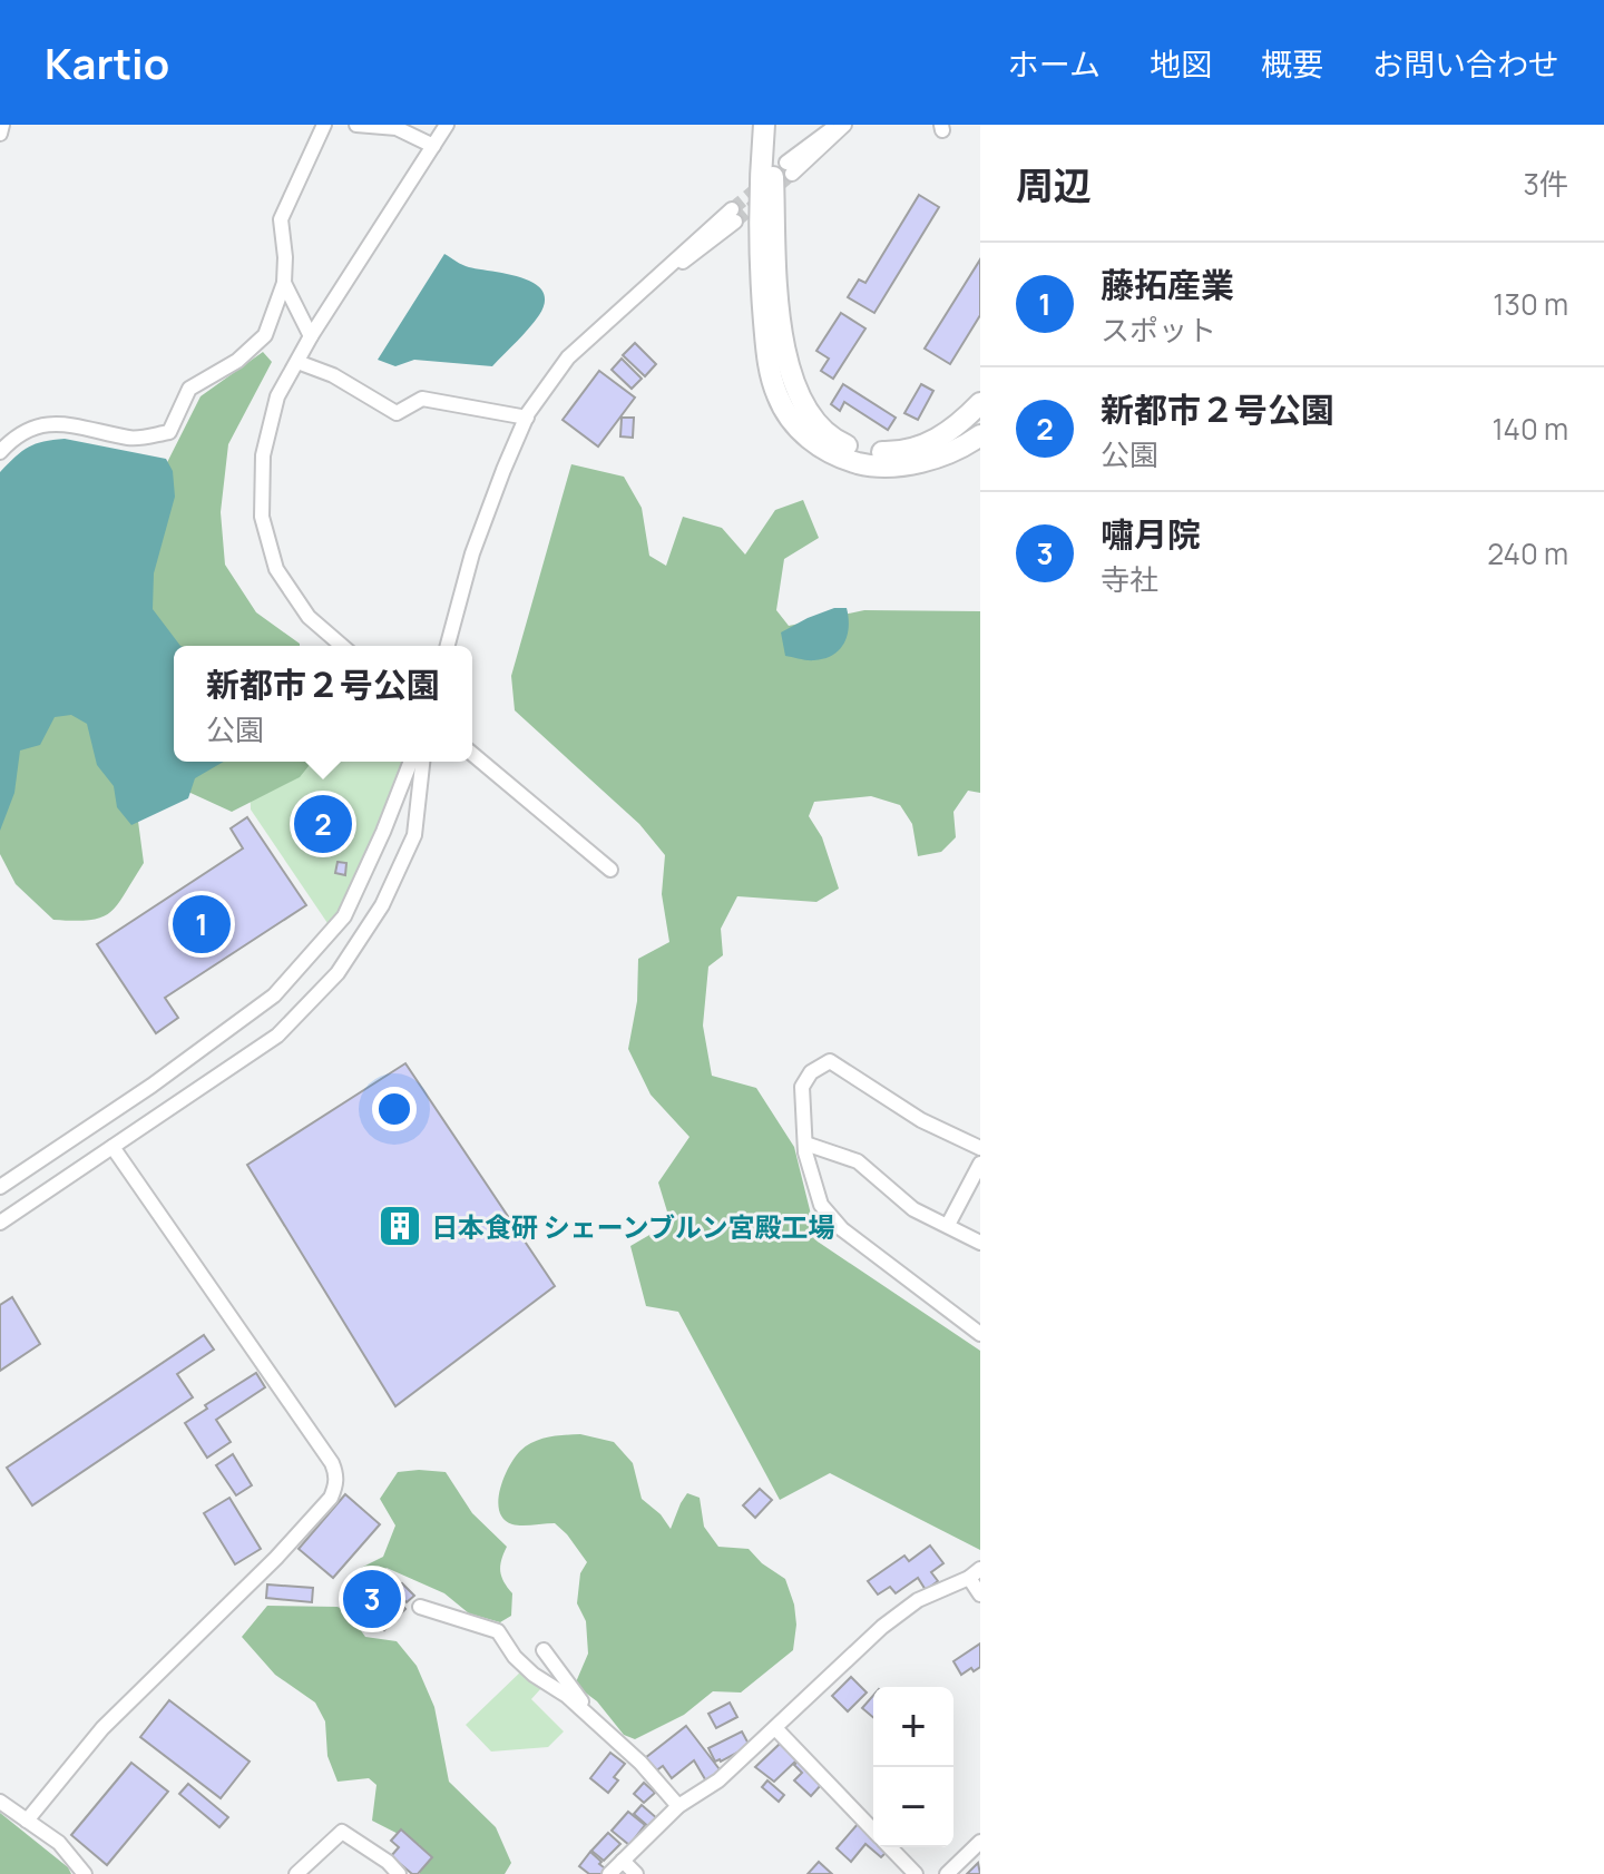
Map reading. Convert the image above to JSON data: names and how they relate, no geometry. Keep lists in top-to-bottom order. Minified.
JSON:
{"places":{"building":["日本食研 シェーンブルン宮殿工場"]},"page":{"header":"Kartio","nav":["ホーム","地図","概要","お問い合わせ"],"heading":["周辺","3件"],"list":[{"mark":"1","name":"藤拓産業","note":"スポット","value":"130 m"},{"mark":"2","name":"新都市２号公園","note":"公園","value":"140 m"},{"mark":"3","name":"嘯月院","note":"寺社","value":"240 m"}],"popup":["新都市２号公園","公園"],"pins":["2","1","3"],"map_buttons":["+","−"]}}
